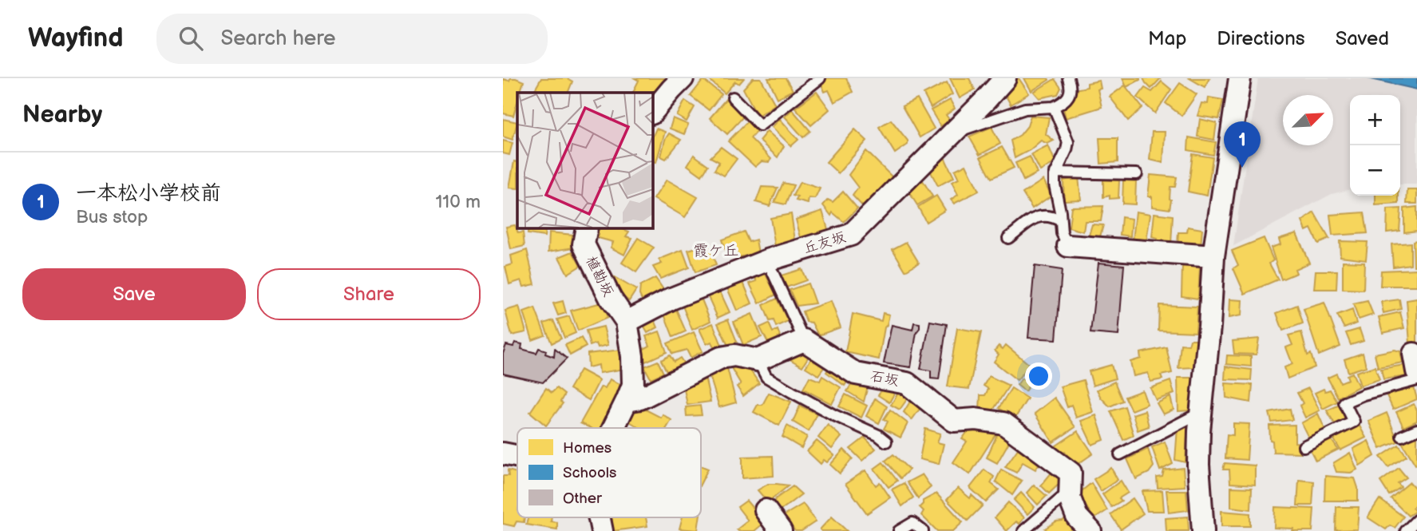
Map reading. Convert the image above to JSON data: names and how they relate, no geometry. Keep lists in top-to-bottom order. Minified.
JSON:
{"streets":{"street":["丘友坂","植勘坂","石坂"]},"crossings":[["丘友坂","植勘坂"]],"districts":["霞ケ丘"],"legend":["Homes","Schools","Other"],"north":"top right","page":{"header":"Wayfind","search":"Search here","nav":["Map","Directions","Saved"],"heading":"Nearby","map_buttons":["+","−"],"pins":"1","list":[{"mark":"1","name":"一本松小学校前","note":"Bus stop","value":"110 m"}],"buttons":["Save","Share"]}}
